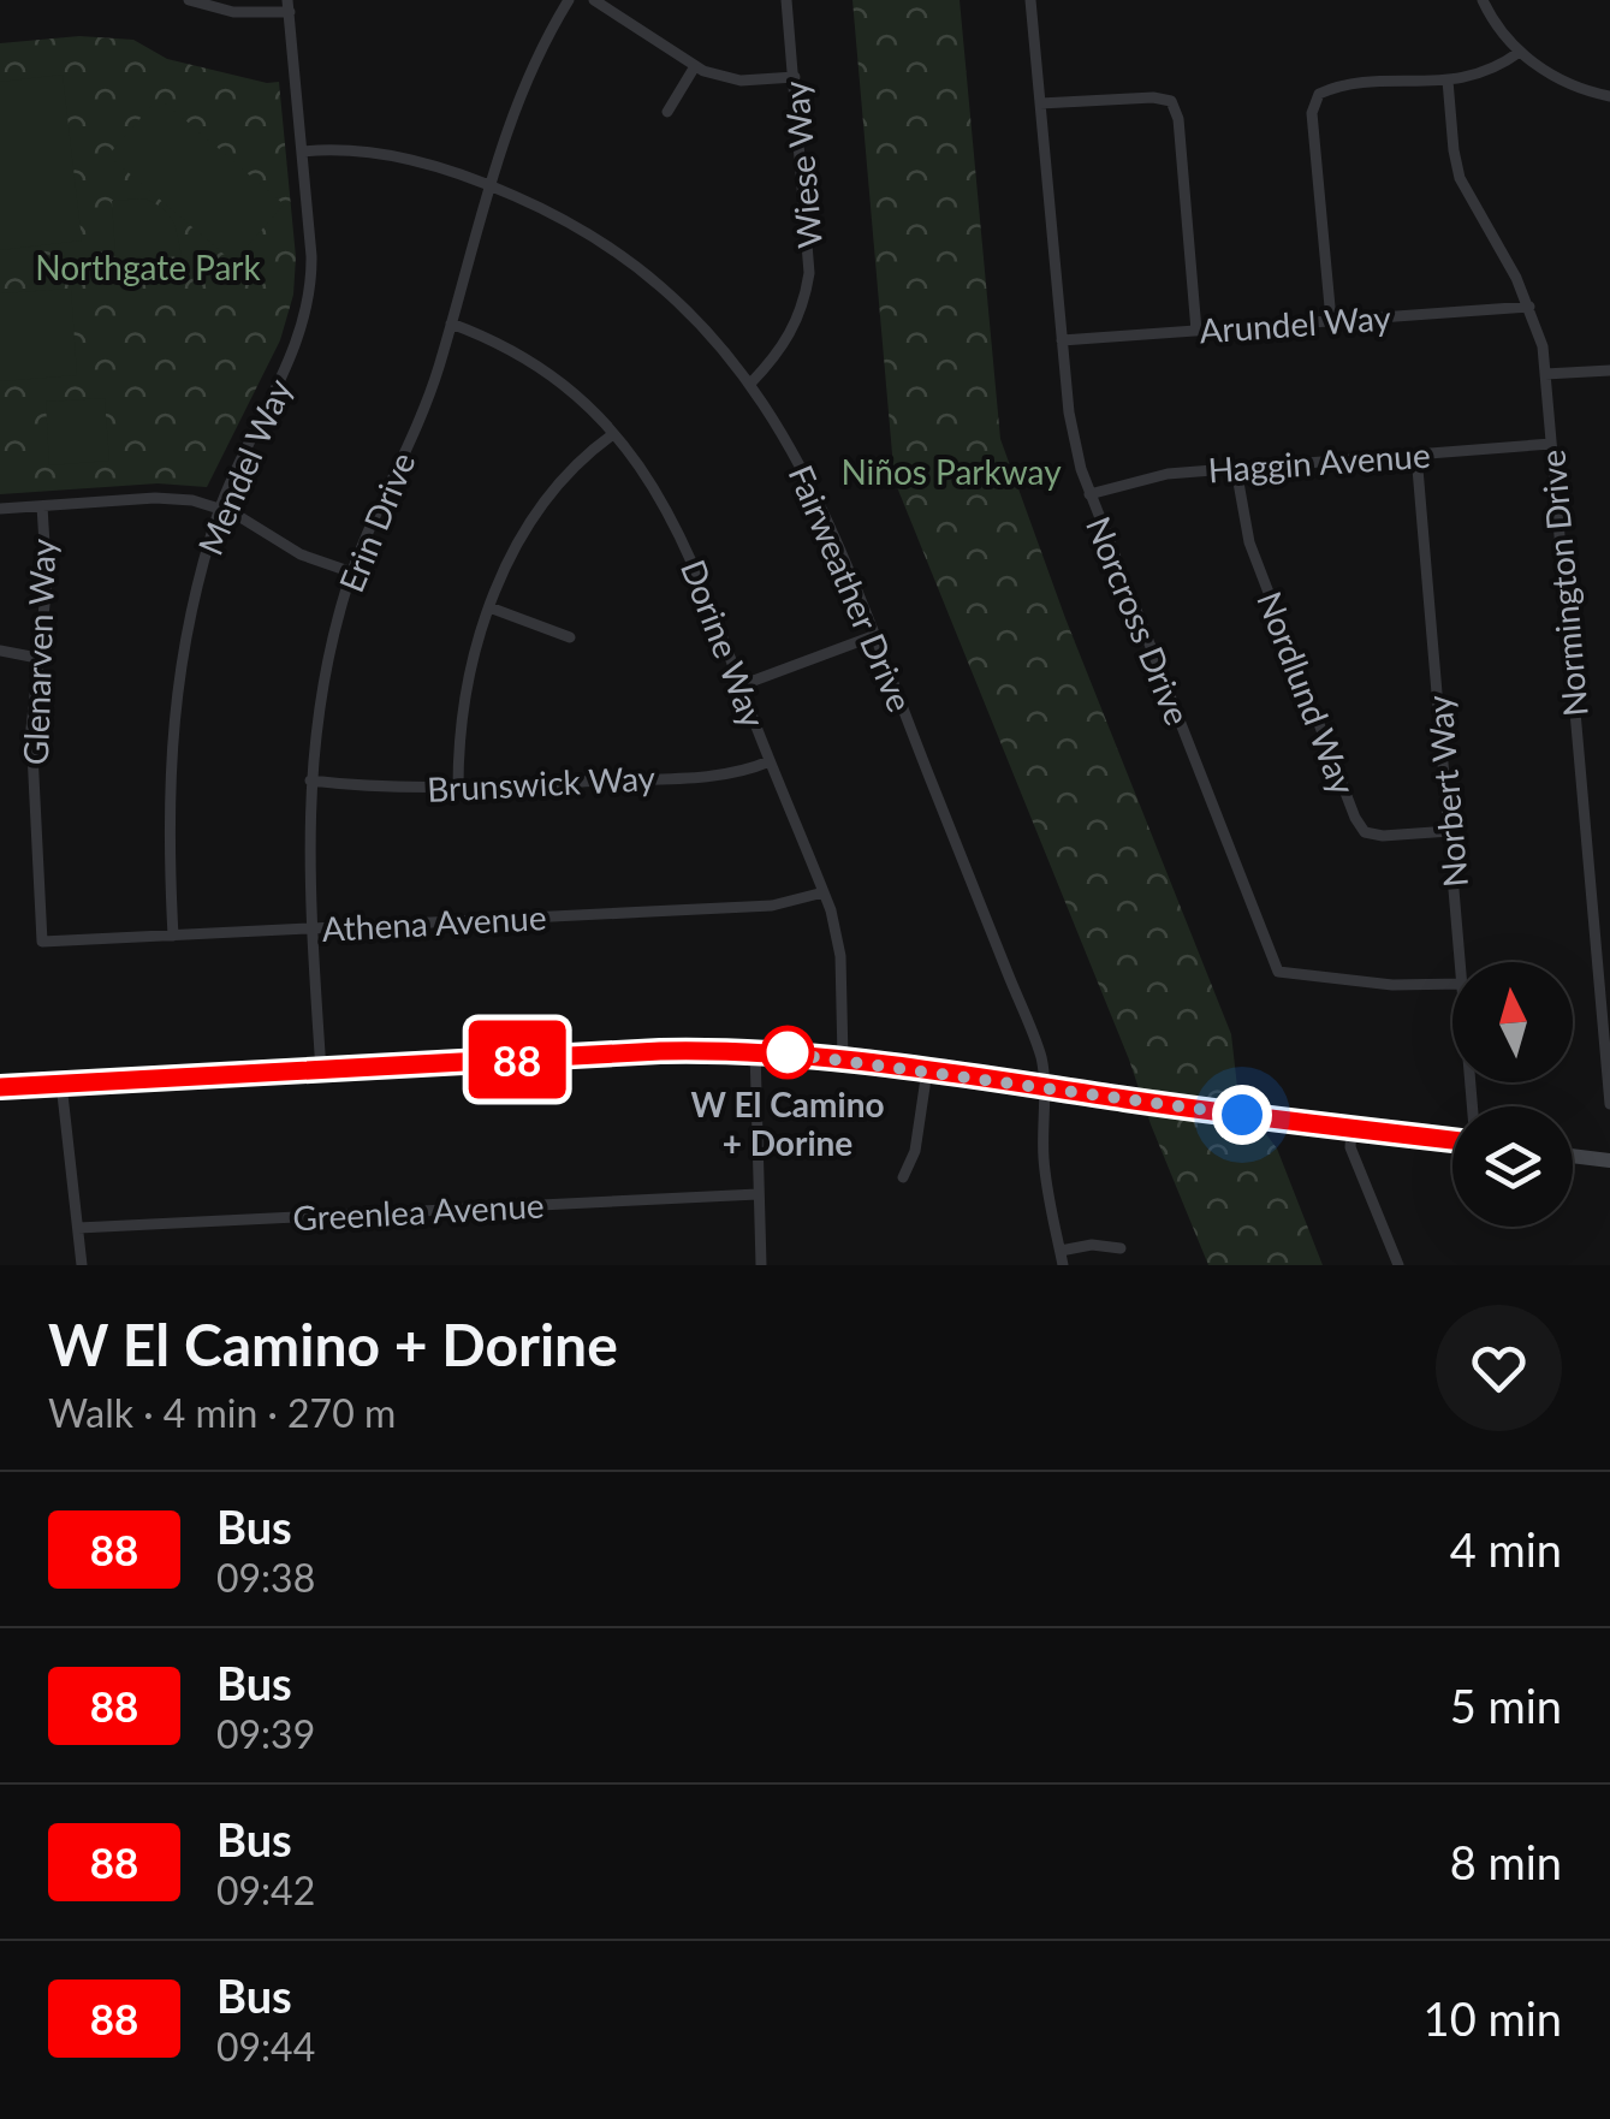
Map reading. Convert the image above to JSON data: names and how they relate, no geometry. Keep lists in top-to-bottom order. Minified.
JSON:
{"streets":{"street":["Wiese Way","Arundel Way","Haggin Avenue","Mendel Way","Erin Drive","Normington Drive","Fairweather Drive","Norcross Drive","Dorine Way","Glenarven Way","Nordlund Way","Brunswick Way","Norbert Way","Athena Avenue","Greenlea Avenue"]},"crossings":[["Wiese Way","Fairweather Drive"],["Arundel Way","Normington Drive"],["Arundel Way","Norcross Drive"],["Haggin Avenue","Normington Drive"],["Haggin Avenue","Norcross Drive"],["Haggin Avenue","Nordlund Way"],["Haggin Avenue","Norbert Way"],["Mendel Way","Fairweather Drive"],["Mendel Way","Athena Avenue"],["Erin Drive","Fairweather Drive"],["Erin Drive","Dorine Way"],["Erin Drive","Brunswick Way"],["Erin Drive","Athena Avenue"],["Dorine Way","Brunswick Way"],["Dorine Way","Athena Avenue"],["Glenarven Way","Athena Avenue"],["Nordlund Way","Norbert Way"]],"parks":["Northgate Park","Niños Parkway"],"places":["W El Camino + Dorine"],"lines":["bus line 88"],"north":"top","page":{"on_map":"88","heading":["W El Camino + Dorine","Walk · 4 min · 270 m"],"list":[{"mark":"88","name":"Bus","note":"09:38","value":"4 min"},{"mark":"88","name":"Bus","note":"09:39","value":"5 min"},{"mark":"88","name":"Bus","note":"09:42","value":"8 min"},{"mark":"88","name":"Bus","note":"09:44","value":"10 min"}]}}
